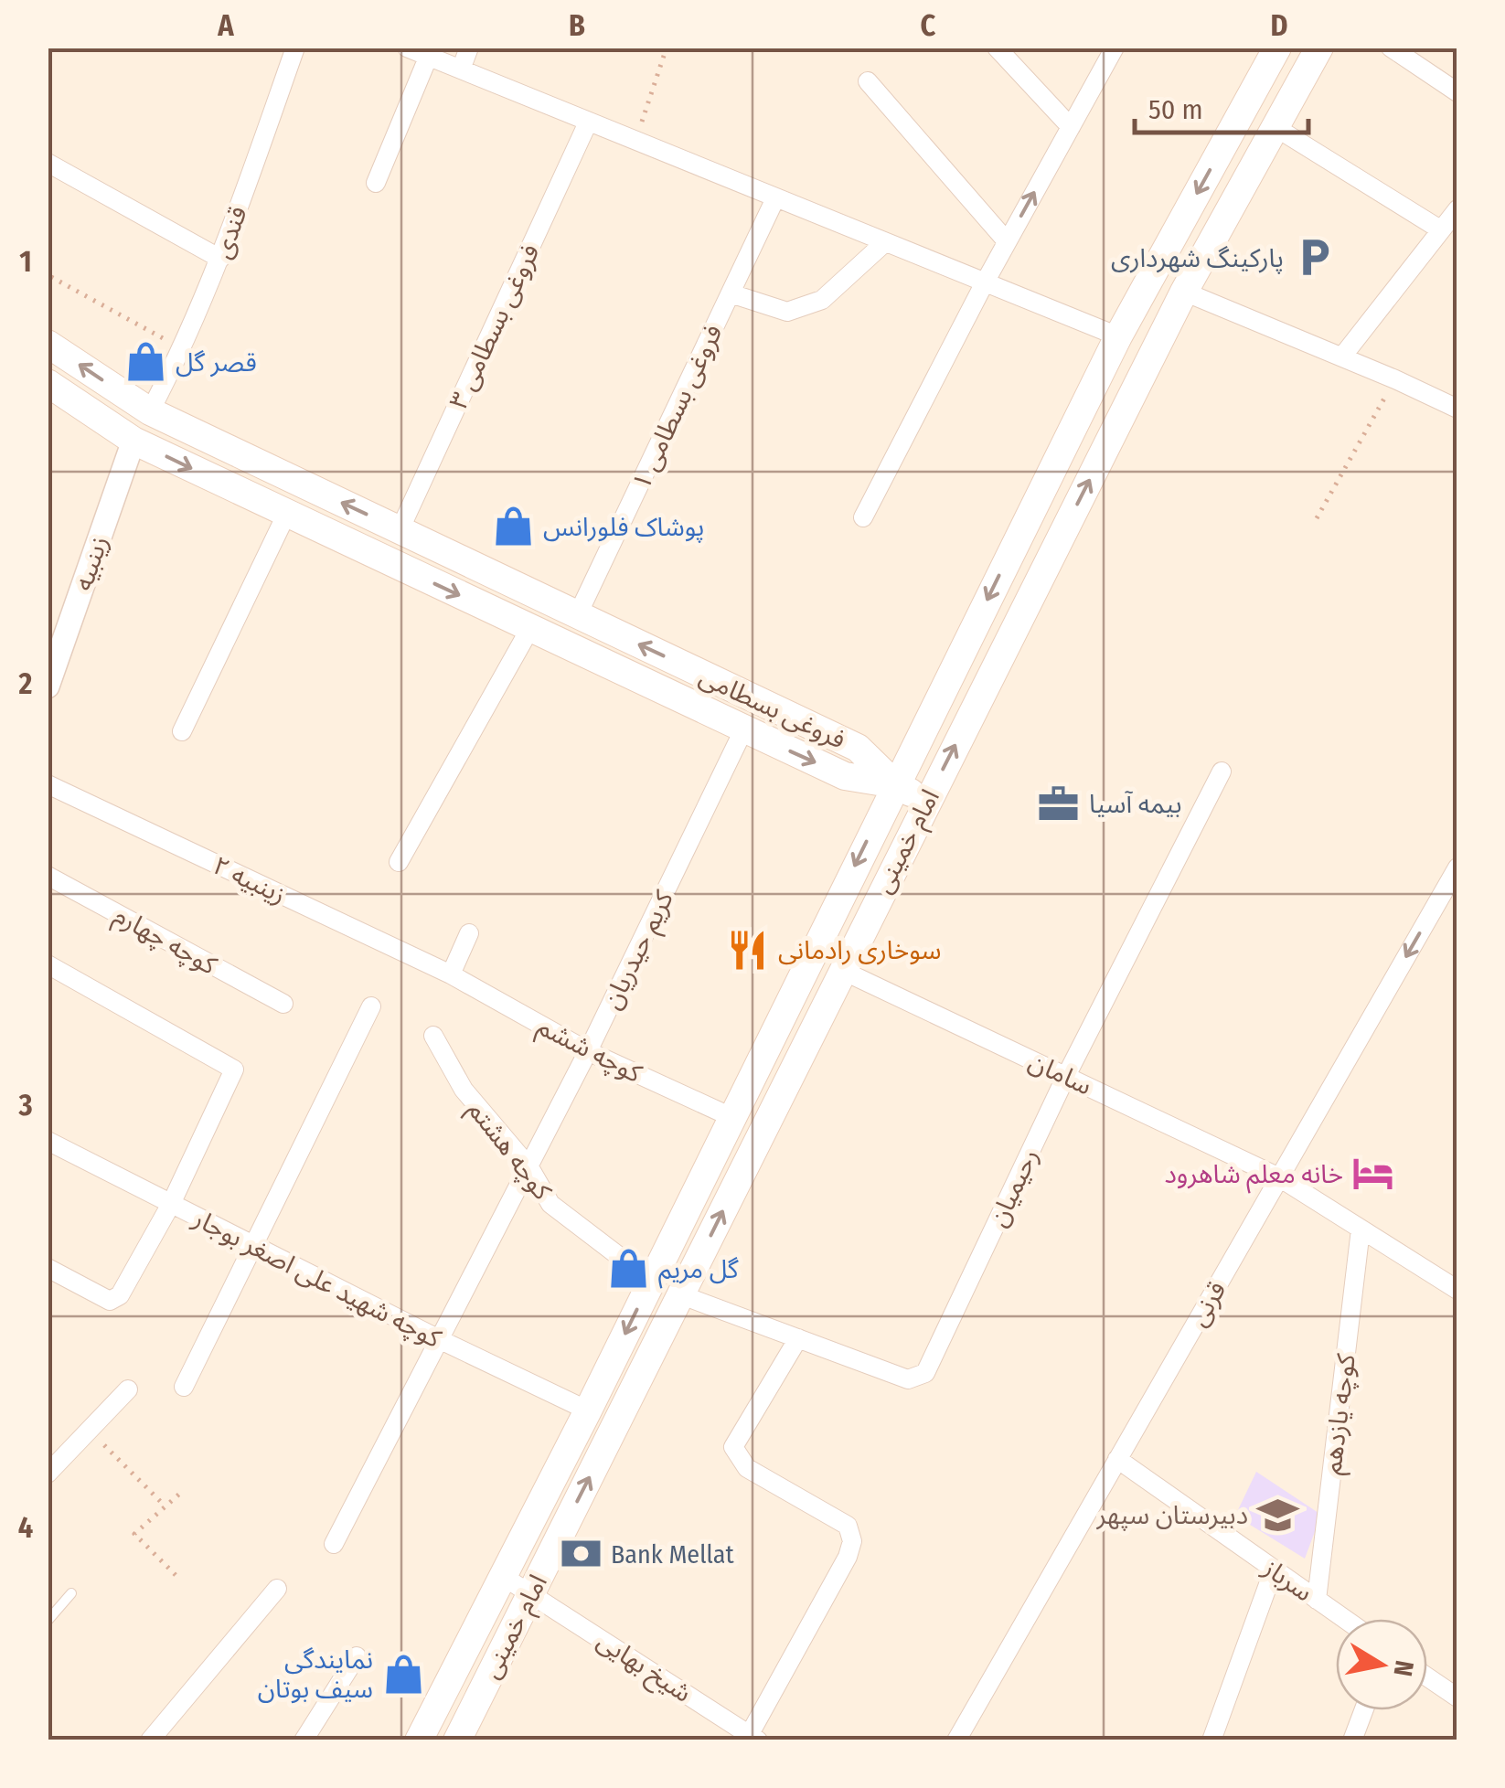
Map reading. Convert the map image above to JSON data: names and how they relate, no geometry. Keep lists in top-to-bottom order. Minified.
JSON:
{"streets":{"main road":["فروغی بسطامی","امام خمینی"],"street":["قندی","فروغی بسطامی ۳","فروغی بسطامی ۱","زینبیه","زینبیه ۲","کوچه چهارم","کریم حیدریان","کوچه ششم","سامان","کوچه هشتم","رحیمیان","کوچه شهید علی اصغر بوجار","قرنی","کوچه یازدهم","سرباز","شیخ بهایی"]},"crossings":[["قندی","فروغی بسطامی"],["فروغی بسطامی ۳","فروغی بسطامی"],["فروغی بسطامی ۱","فروغی بسطامی"],["زینبیه","فروغی بسطامی"],["فروغی بسطامی","امام خمینی"],["فروغی بسطامی","کریم حیدریان"],["امام خمینی","کوچه ششم"],["امام خمینی","سامان"],["امام خمینی","کوچه هشتم"],["امام خمینی","رحیمیان"],["امام خمینی","کوچه شهید علی اصغر بوجار"],["امام خمینی","شیخ بهایی"],["زینبیه ۲","کوچه ششم"],["کریم حیدریان","کوچه ششم"],["کریم حیدریان","کوچه هشتم"],["کریم حیدریان","کوچه شهید علی اصغر بوجار"],["سامان","رحیمیان"],["سامان","قرنی"],["سامان","کوچه یازدهم"],["قرنی","سرباز"],["کوچه یازدهم","سرباز"]],"one_way":["قرنی"],"places":{"parking":["پارکینگ شهرداری"],"shop":["قصر گل","پوشاک فلورانس","گل مریم","نمایندگی سیف بوتان"],"office":["بیمه آسیا"],"restaurant":["سوخاری رادمانی"],"hotel":["خانه معلم شاهرود"],"school or university":["دبیرستان سپهر"],"bank":["Bank Mellat"]},"scale_bar":"50 m","north":"right","grid":{"columns":["A","B","C","D"],"rows":["1","2","3","4"]}}
